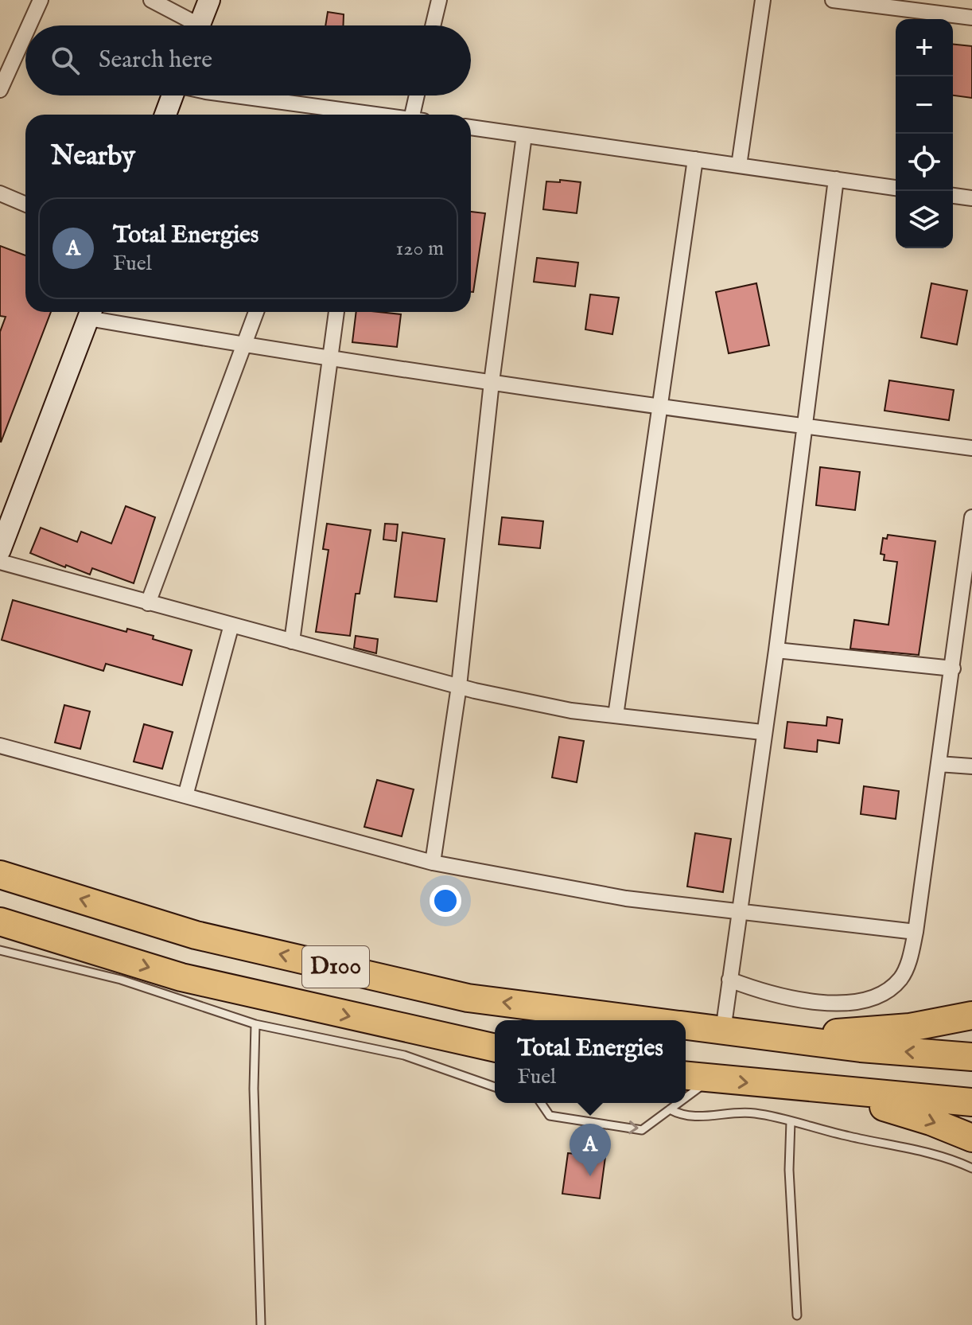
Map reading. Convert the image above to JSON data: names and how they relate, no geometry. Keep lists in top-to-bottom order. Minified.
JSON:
{"streets":{"highway":["D100"]},"page":{"map_buttons":["+","−"],"search":"Search here","heading":"Nearby","list":[{"mark":"A","name":"Total Energies","note":"Fuel","value":"120 m"}],"popup":["Total Energies","Fuel"],"pins":"A"}}
